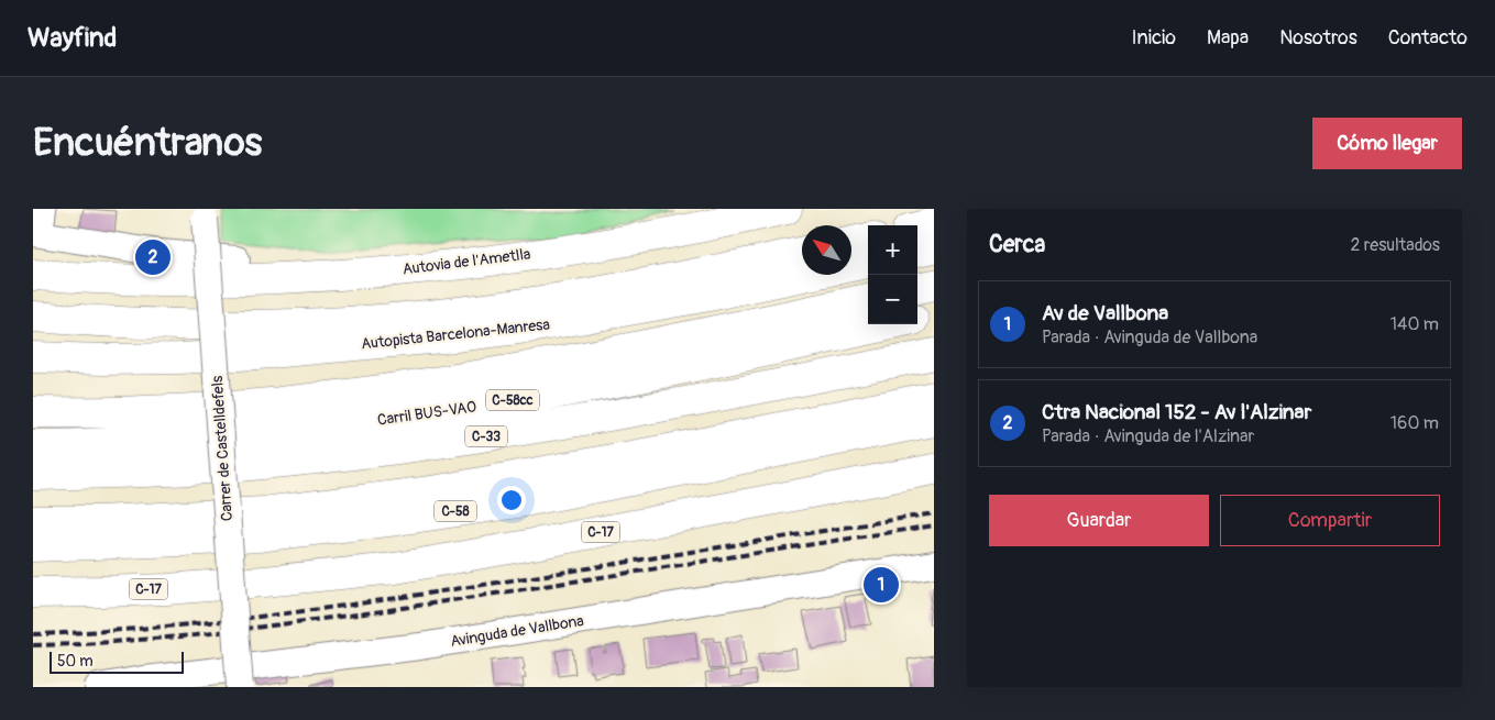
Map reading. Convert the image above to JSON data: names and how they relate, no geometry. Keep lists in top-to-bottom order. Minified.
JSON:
{"streets":{"highway":["Autovia de l'Ametlla","Autopista Barcelona-Manresa","C-58cc","Carril BUS-VAO","C-33","C-58","C-17"],"street":["Carrer de Castelldefels","Avinguda de Vallbona"]},"scale_bar":"50 m","north":"top left","page":{"header":"Wayfind","nav":["Inicio","Mapa","Nosotros","Contacto"],"buttons":["Cómo llegar",["Guardar","Compartir"]],"title":"Encuéntranos","heading":["Cerca","2 resultados"],"map_buttons":["+","−"],"pins":["2","1"],"list":[{"mark":"1","name":"Av de Vallbona","note":"Parada · Avinguda de Vallbona","value":"140 m"},{"mark":"2","name":"Ctra Nacional 152 - Av l'Alzinar","note":"Parada · Avinguda de l'Alzinar","value":"160 m"}],"scale":"50 m"}}
